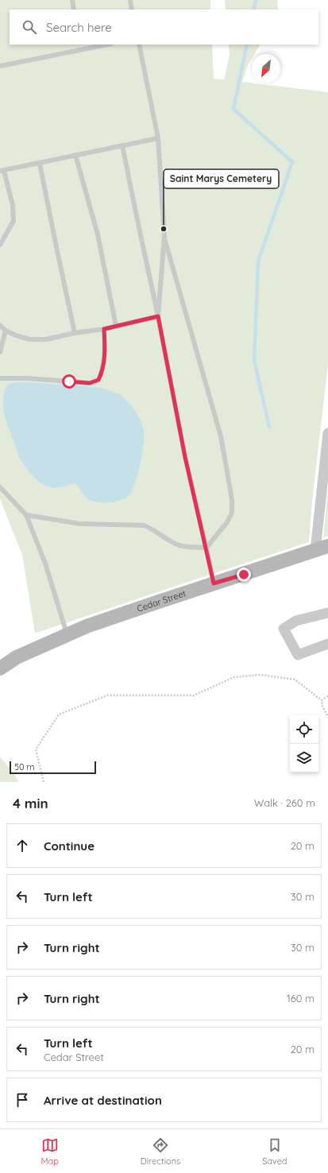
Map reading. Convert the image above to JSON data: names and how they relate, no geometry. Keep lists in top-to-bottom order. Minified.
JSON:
{"streets":{"main road":["Cedar Street"]},"places":["Saint Marys Cemetery"],"scale_bar":"50 m","north":"bottom left","page":{"search":"Search here","scale":"50 m","heading":["4 min","Walk · 260 m"],"list":[["Continue","20 m"],["Turn left","30 m"],["Turn right","30 m"],["Turn right","160 m"],["Turn left","Cedar Street","20 m"],"Arrive at destination"],"nav":["Map","Directions","Saved"]}}
